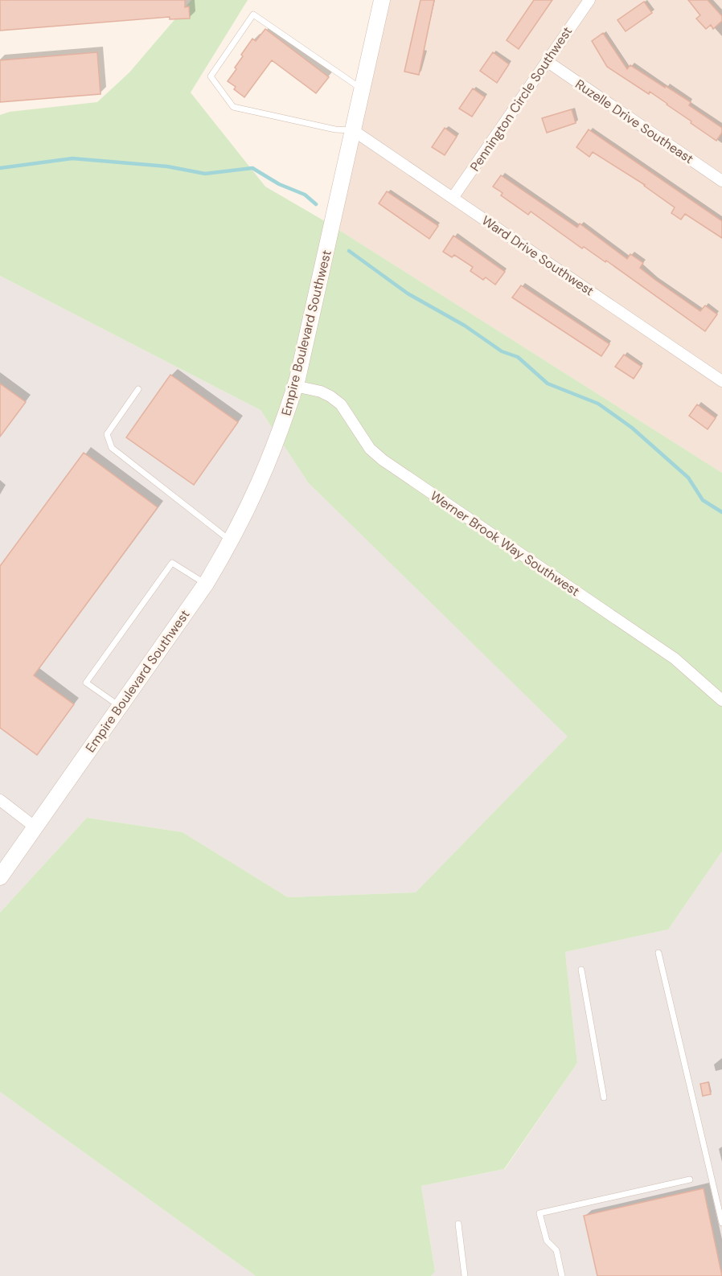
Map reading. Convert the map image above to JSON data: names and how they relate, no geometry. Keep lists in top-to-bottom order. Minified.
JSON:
{"streets":{"street":["Pennington Circle Southwest","Ruzelle Drive Southeast","Ward Drive Southwest","Empire Boulevard Southwest","Werner Brook Way Southwest"]},"crossings":[["Pennington Circle Southwest","Ruzelle Drive Southeast"],["Pennington Circle Southwest","Ward Drive Southwest"],["Ward Drive Southwest","Empire Boulevard Southwest"],["Empire Boulevard Southwest","Werner Brook Way Southwest"]]}
